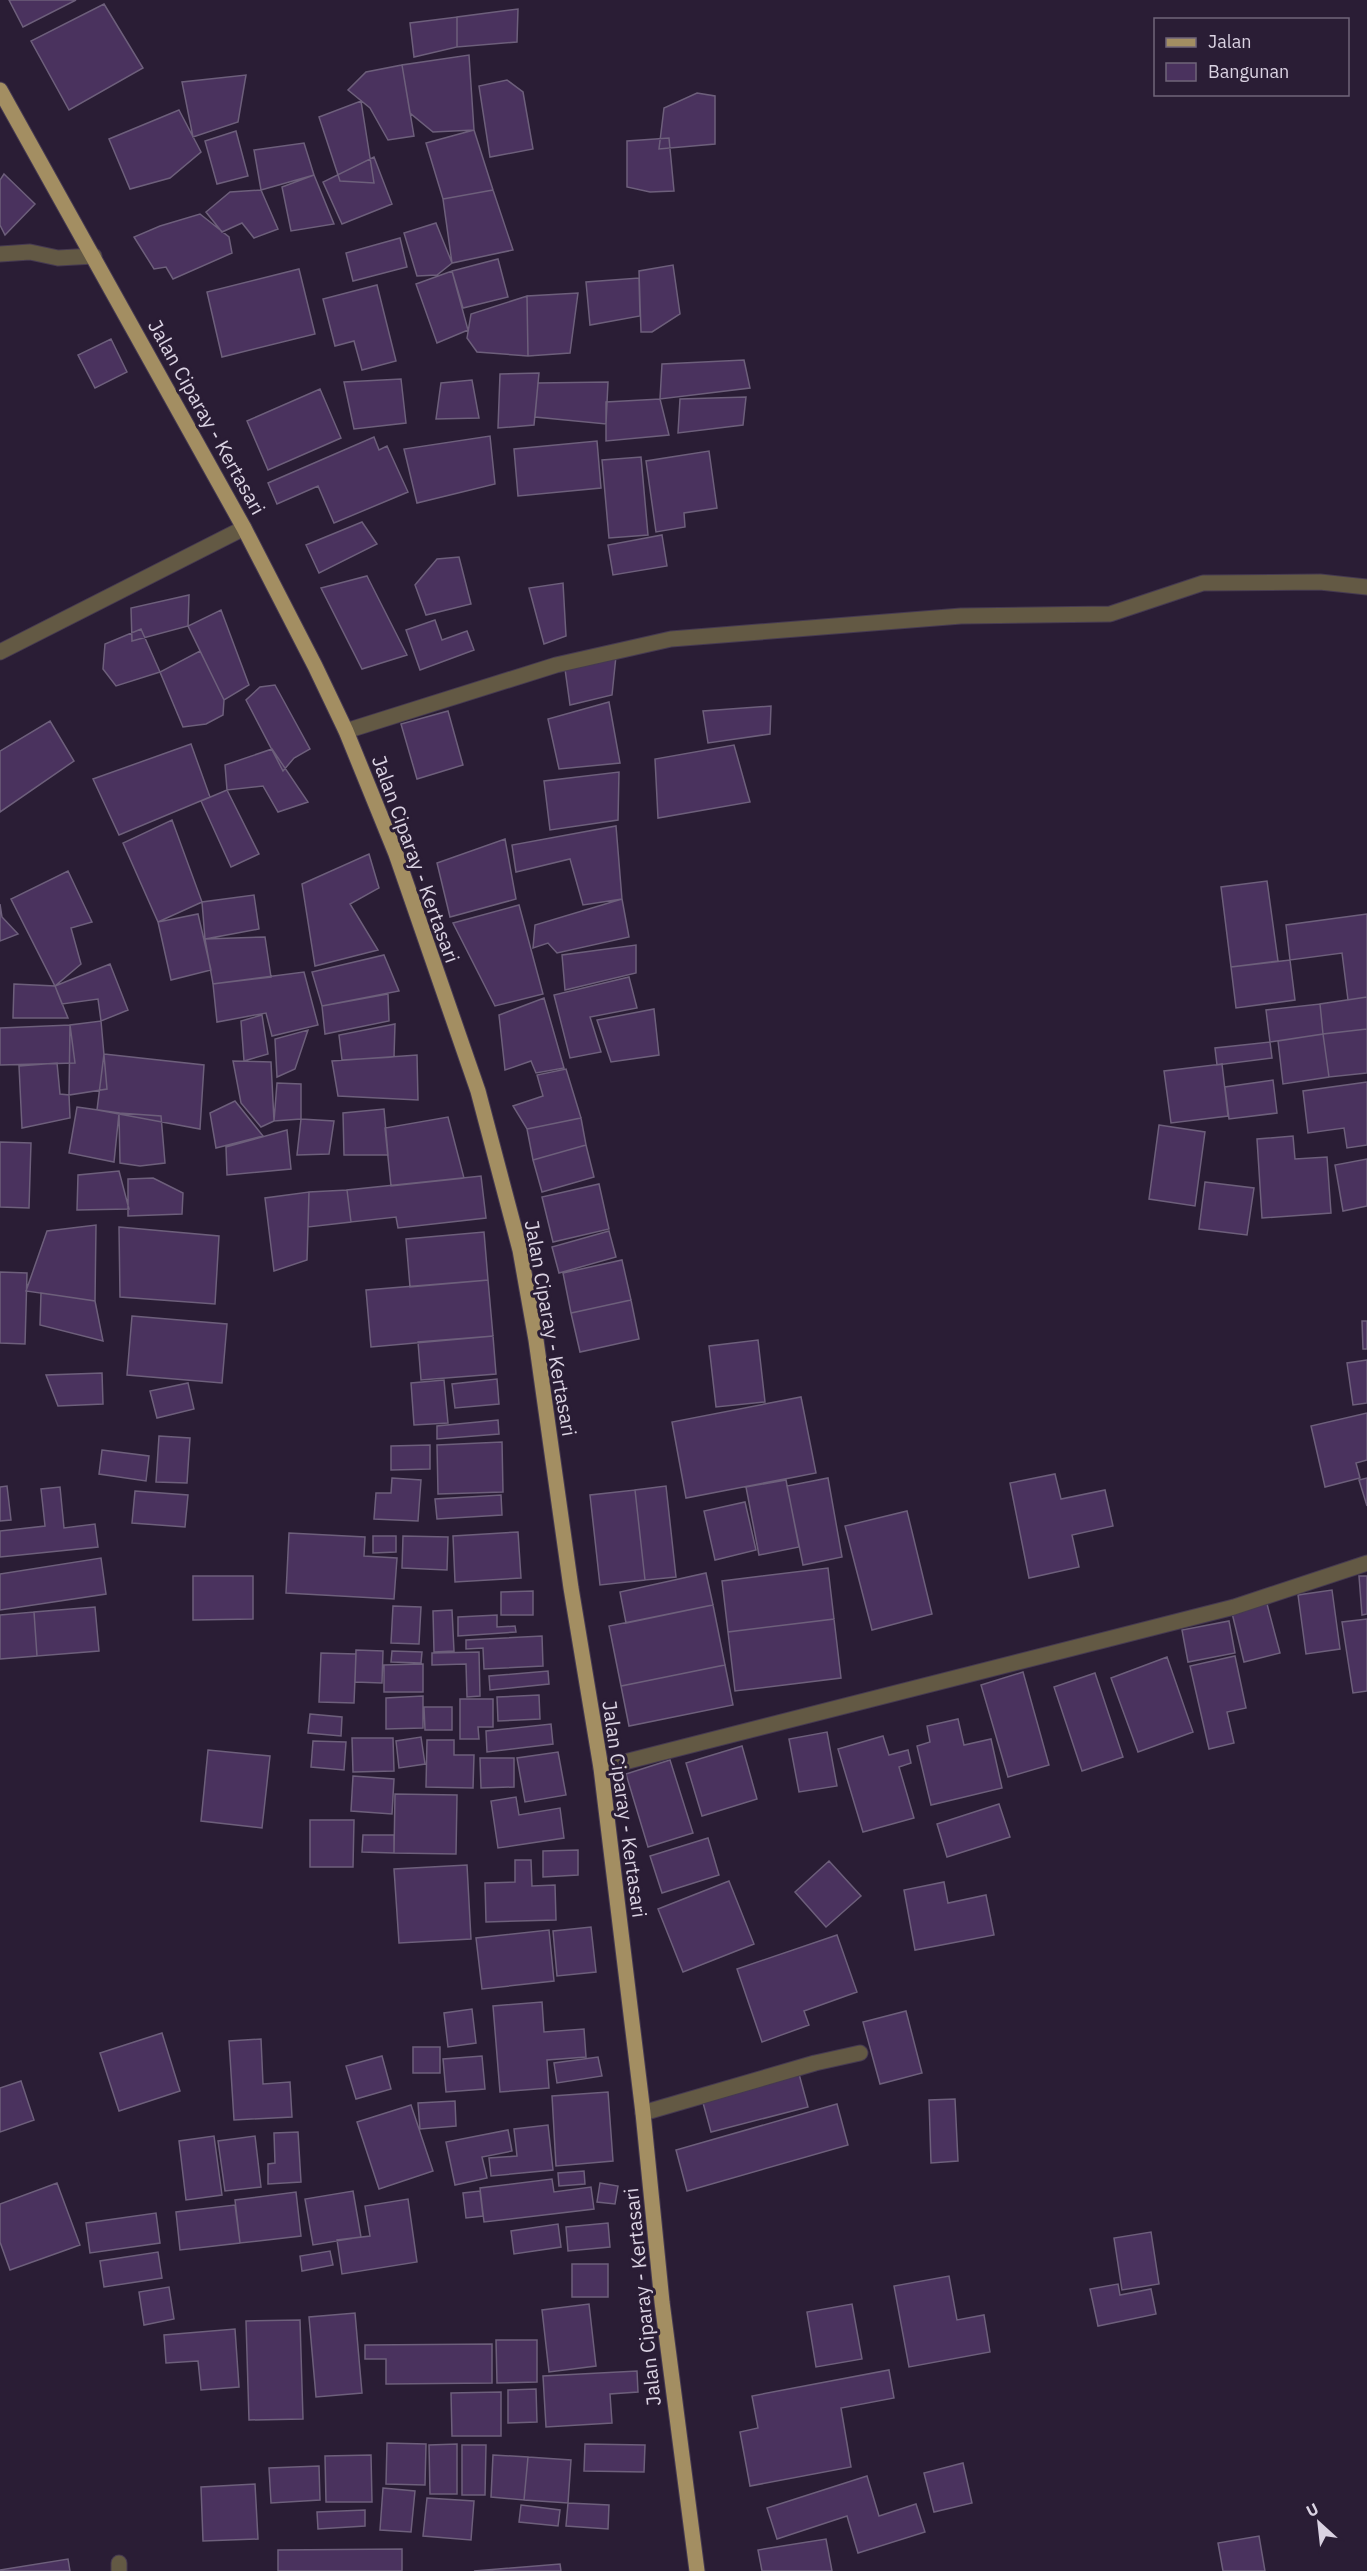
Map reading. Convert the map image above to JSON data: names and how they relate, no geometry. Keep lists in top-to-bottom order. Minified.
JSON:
{"streets":{"main road":["Jalan Ciparay - Kertasari"]},"legend":["Jalan","Bangunan"],"north":"top left"}
